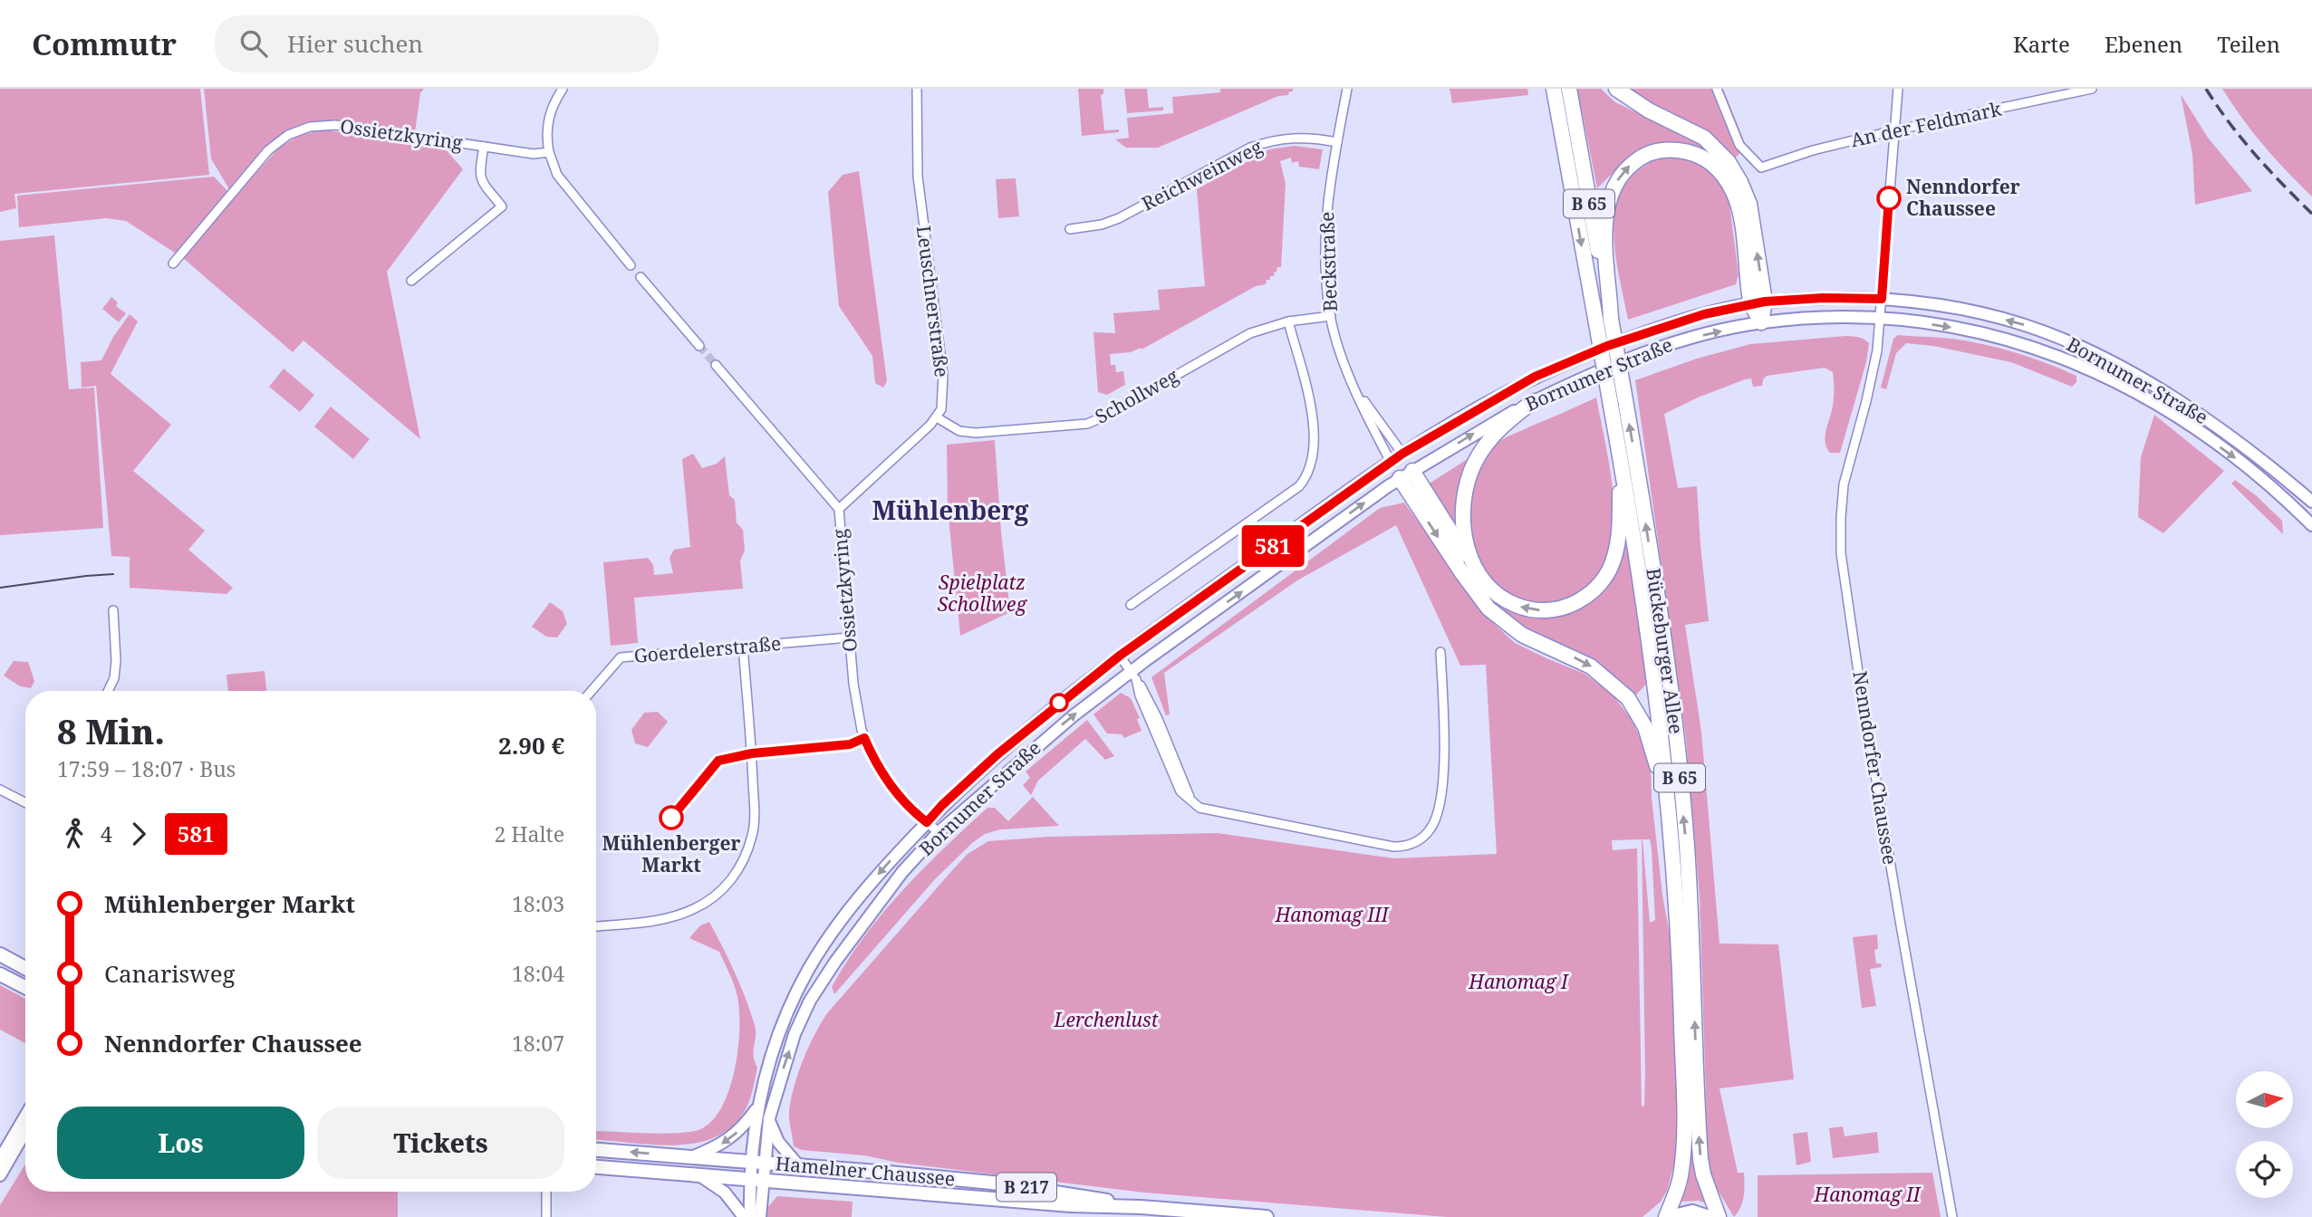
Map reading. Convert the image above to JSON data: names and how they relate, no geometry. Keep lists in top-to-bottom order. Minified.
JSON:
{"streets":{"highway":["B 65","Bückeburger Allee"],"main road":["Bornumer Straße","Hamelner Chaussee","B 217"],"street":["An der Feldmark","Ossietzkyring","Reichweinweg","Beckstraße","Leuschnerstraße","Schollweg","Goerdelerstraße","Nenndorfer Chaussee"]},"crossings":[["An der Feldmark","Nenndorfer Chaussee"],["Ossietzkyring","Bornumer Straße"],["Ossietzkyring","Goerdelerstraße"],["Reichweinweg","Beckstraße"],["B 65","Bückeburger Allee"],["Beckstraße","Bornumer Straße"],["Beckstraße","Schollweg"],["Leuschnerstraße","Schollweg"],["Bornumer Straße","Nenndorfer Chaussee"],["Bornumer Straße","Hamelner Chaussee"]],"districts":["Mühlenberg"],"parks":["Spielplatz Schollweg","Hanomag III","Hanomag I","Lerchenlust","Hanomag II"],"places":["Nenndorfer Chaussee","Mühlenberger Markt"],"lines":["bus line 581"],"north":"right","page":{"header":"Commutr","search":"Hier suchen","nav":["Karte","Ebenen","Teilen"],"on_map":"581","heading":["8 Min.","17:59 – 18:07 · Bus","2.90 €"],"legs":["4","581","2 Halte"],"list":[{"name":"Mühlenberger Markt","value":"18:03"},{"name":"Canarisweg","value":"18:04"},{"name":"Nenndorfer Chaussee","value":"18:07"}],"buttons":["Los","Tickets"]}}
